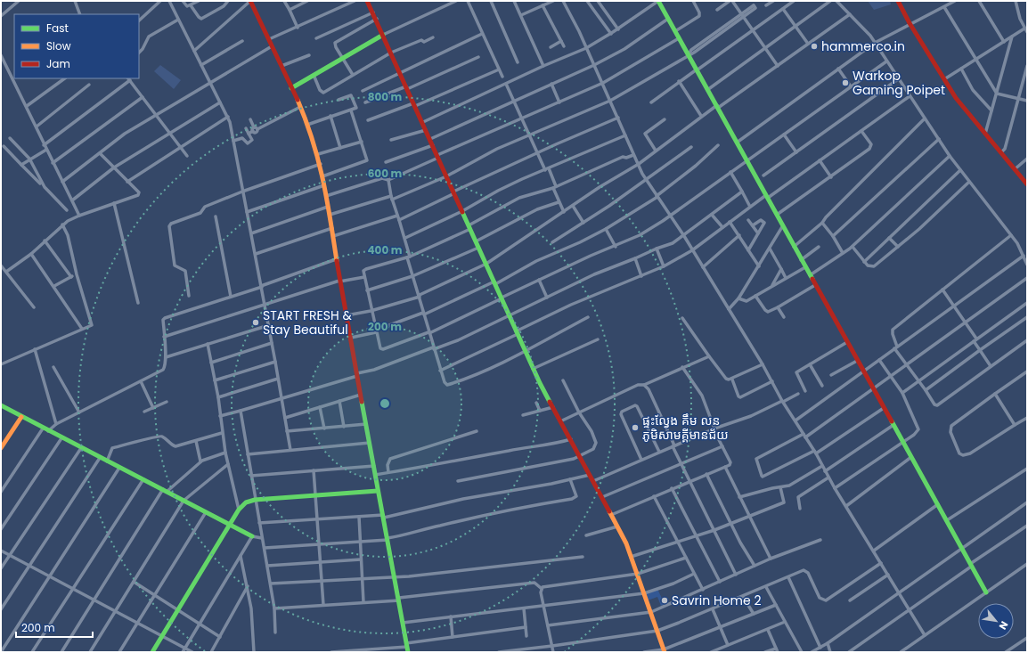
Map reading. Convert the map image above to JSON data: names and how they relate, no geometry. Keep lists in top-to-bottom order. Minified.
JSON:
{"places":["hammerco.in","Warkop Gaming Poipet","START FRESH & Stay Beautiful","ផ្ទះល្វែង គឹម លន ភូមិសាមគ្គីមានជ័យ","Savrin Home 2"],"legend":["Fast","Slow","Jam"],"scale_bar":"200 m","north":"bottom right","rings":["800 m","600 m","400 m","200 m"]}
